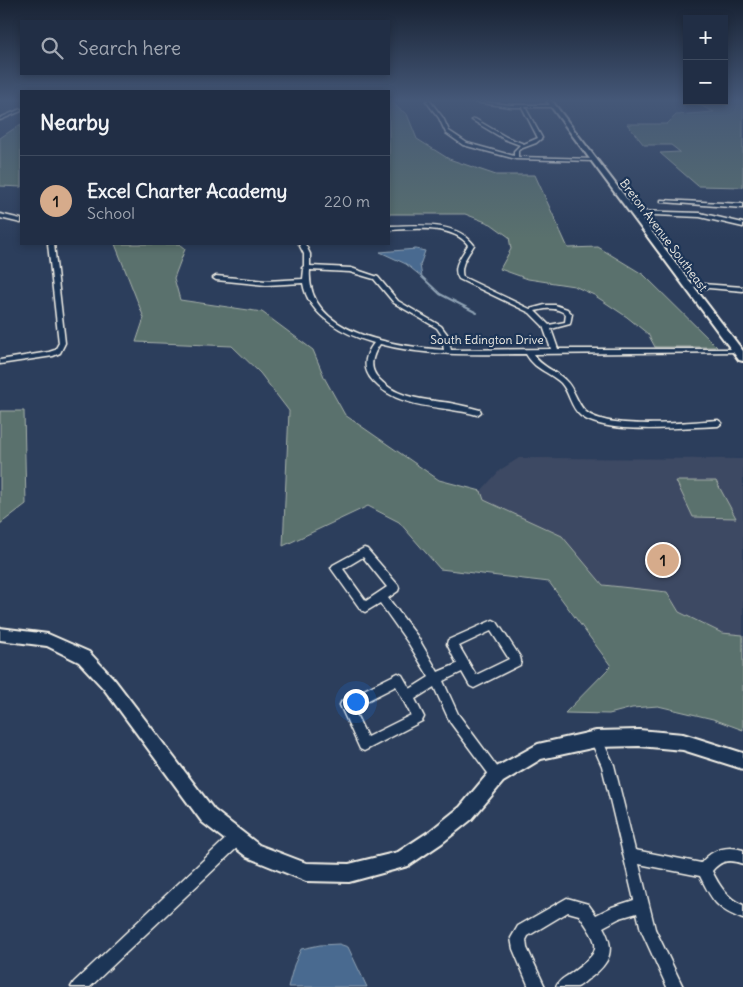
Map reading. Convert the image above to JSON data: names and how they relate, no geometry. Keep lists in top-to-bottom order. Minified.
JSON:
{"streets":{"main road":["Breton Avenue Southeast"],"street":["South Edington Drive"]},"crossings":[["Breton Avenue Southeast","South Edington Drive"]],"page":{"map_buttons":["+","−"],"search":"Search here","heading":"Nearby","list":[{"mark":"1","name":"Excel Charter Academy","note":"School","value":"220 m"}],"pins":"1"}}
